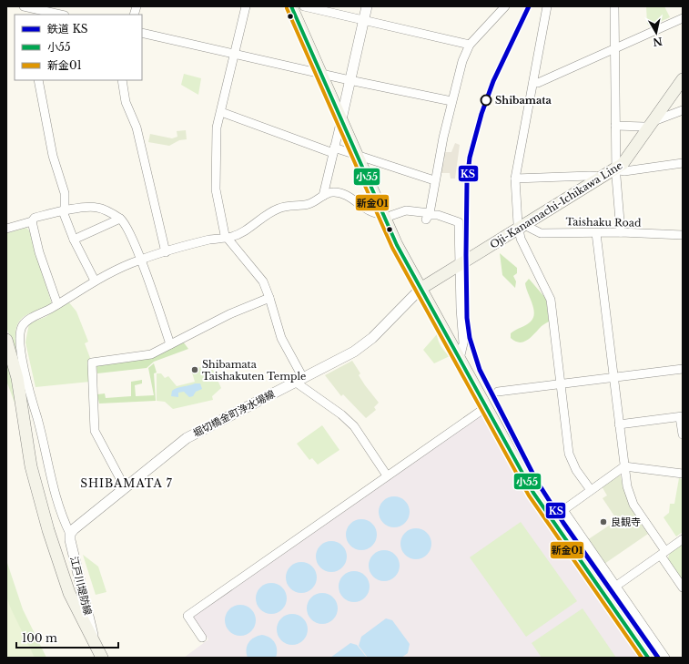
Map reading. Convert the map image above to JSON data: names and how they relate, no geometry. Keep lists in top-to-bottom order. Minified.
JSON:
{"streets":{"main road":["Oji-Kanamachi-Ichikawa Line","江戸川堤防線"],"street":["Taishaku Road","堀切橋金町浄水場線"]},"crossings":[["Oji-Kanamachi-Ichikawa Line","Taishaku Road"],["Oji-Kanamachi-Ichikawa Line","堀切橋金町浄水場線"],["堀切橋金町浄水場線","江戸川堤防線"]],"districts":["SHIBAMATA 7"],"places":["Shibamata","Shibamata Taishakuten Temple","良観寺"],"lines":["rail line KS","transit line 小55","transit line 新金01"],"legend":["鉄道 KS","小55","新金01"],"scale_bar":"100 m","north":"bottom"}
